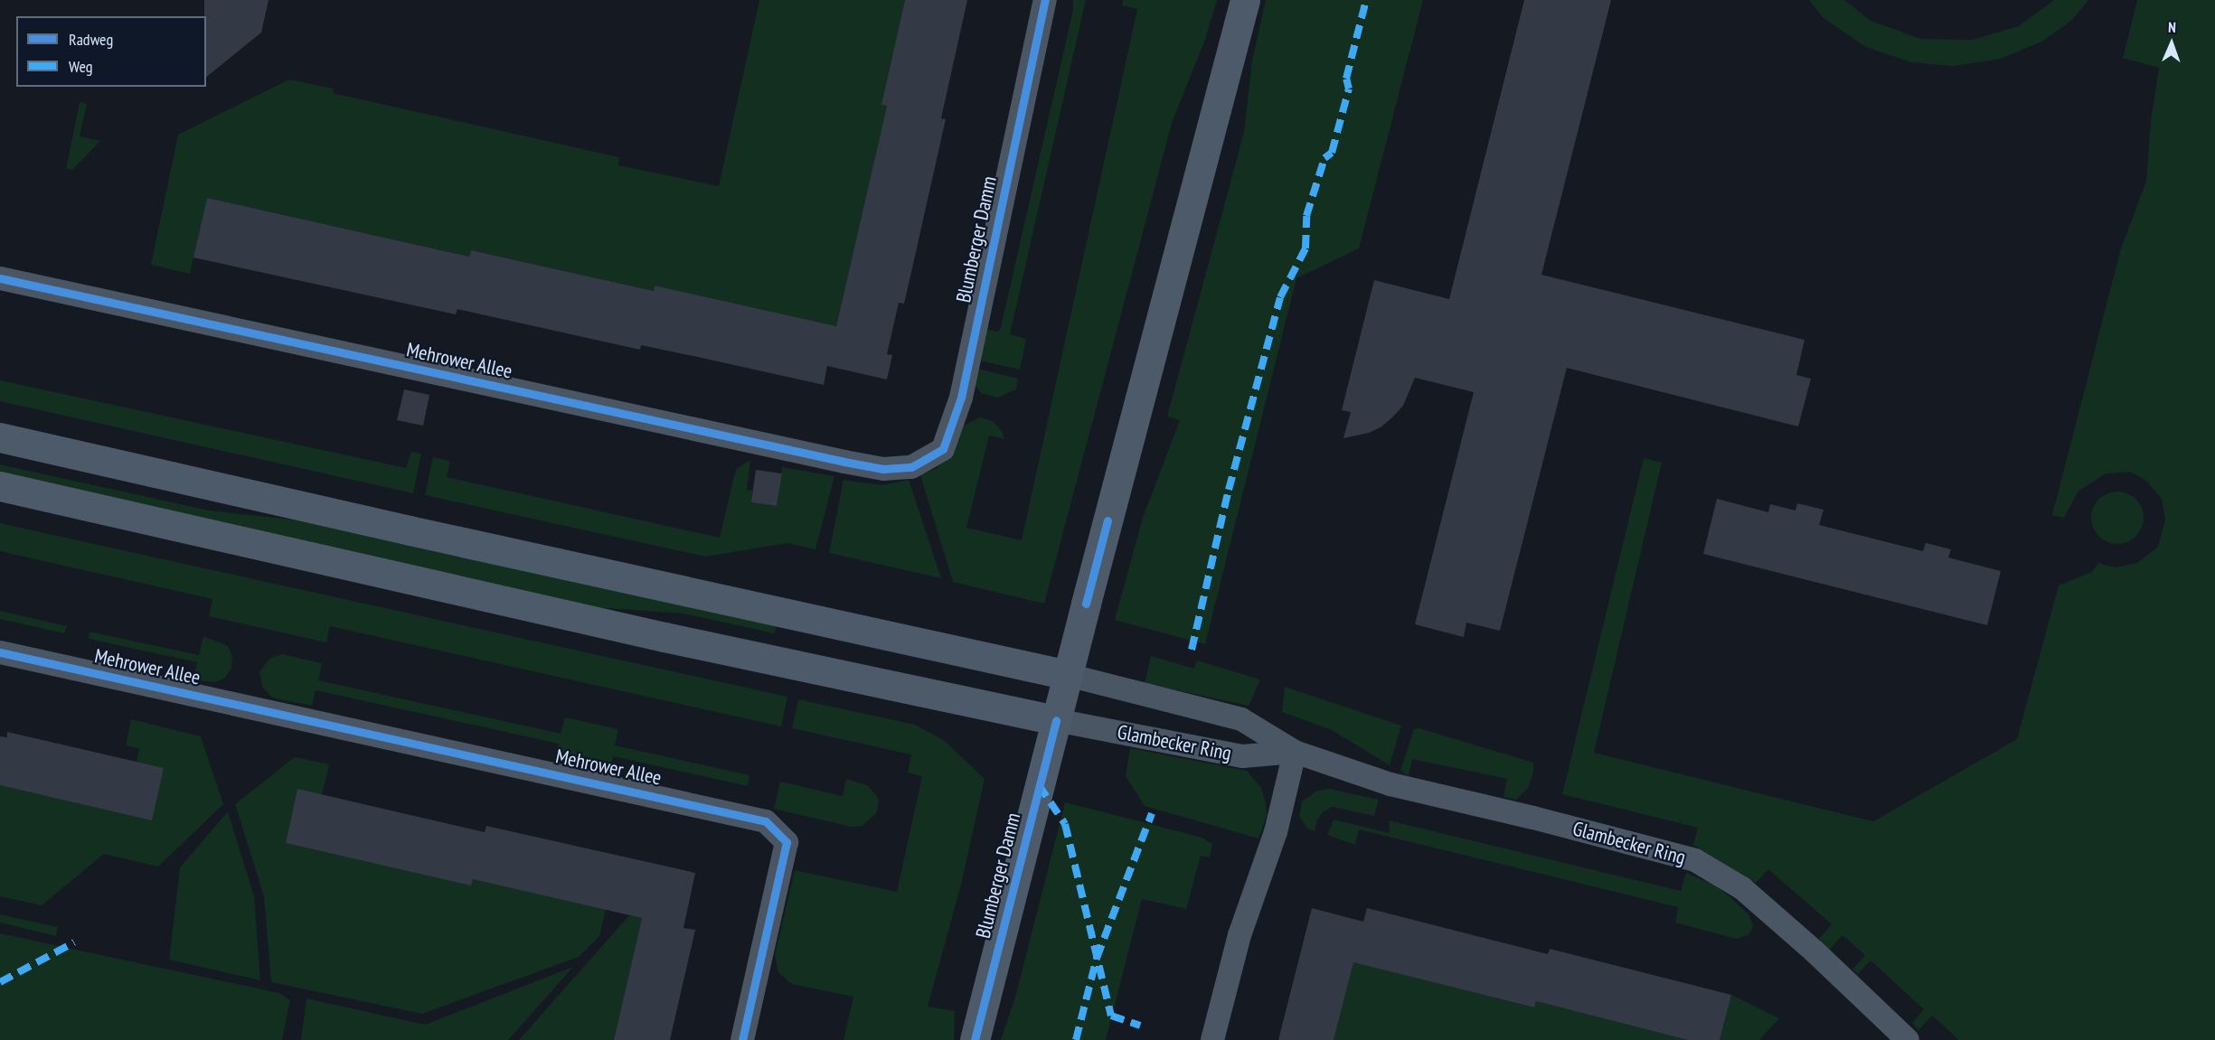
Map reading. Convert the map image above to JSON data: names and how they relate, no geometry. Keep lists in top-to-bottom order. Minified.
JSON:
{"streets":{"main road":["Blumberger Damm"],"street":["Mehrower Allee","Glambecker Ring"]},"crossings":[["Blumberger Damm","Mehrower Allee"],["Blumberger Damm","Glambecker Ring"]],"legend":["Radweg","Weg"],"north":"top"}
